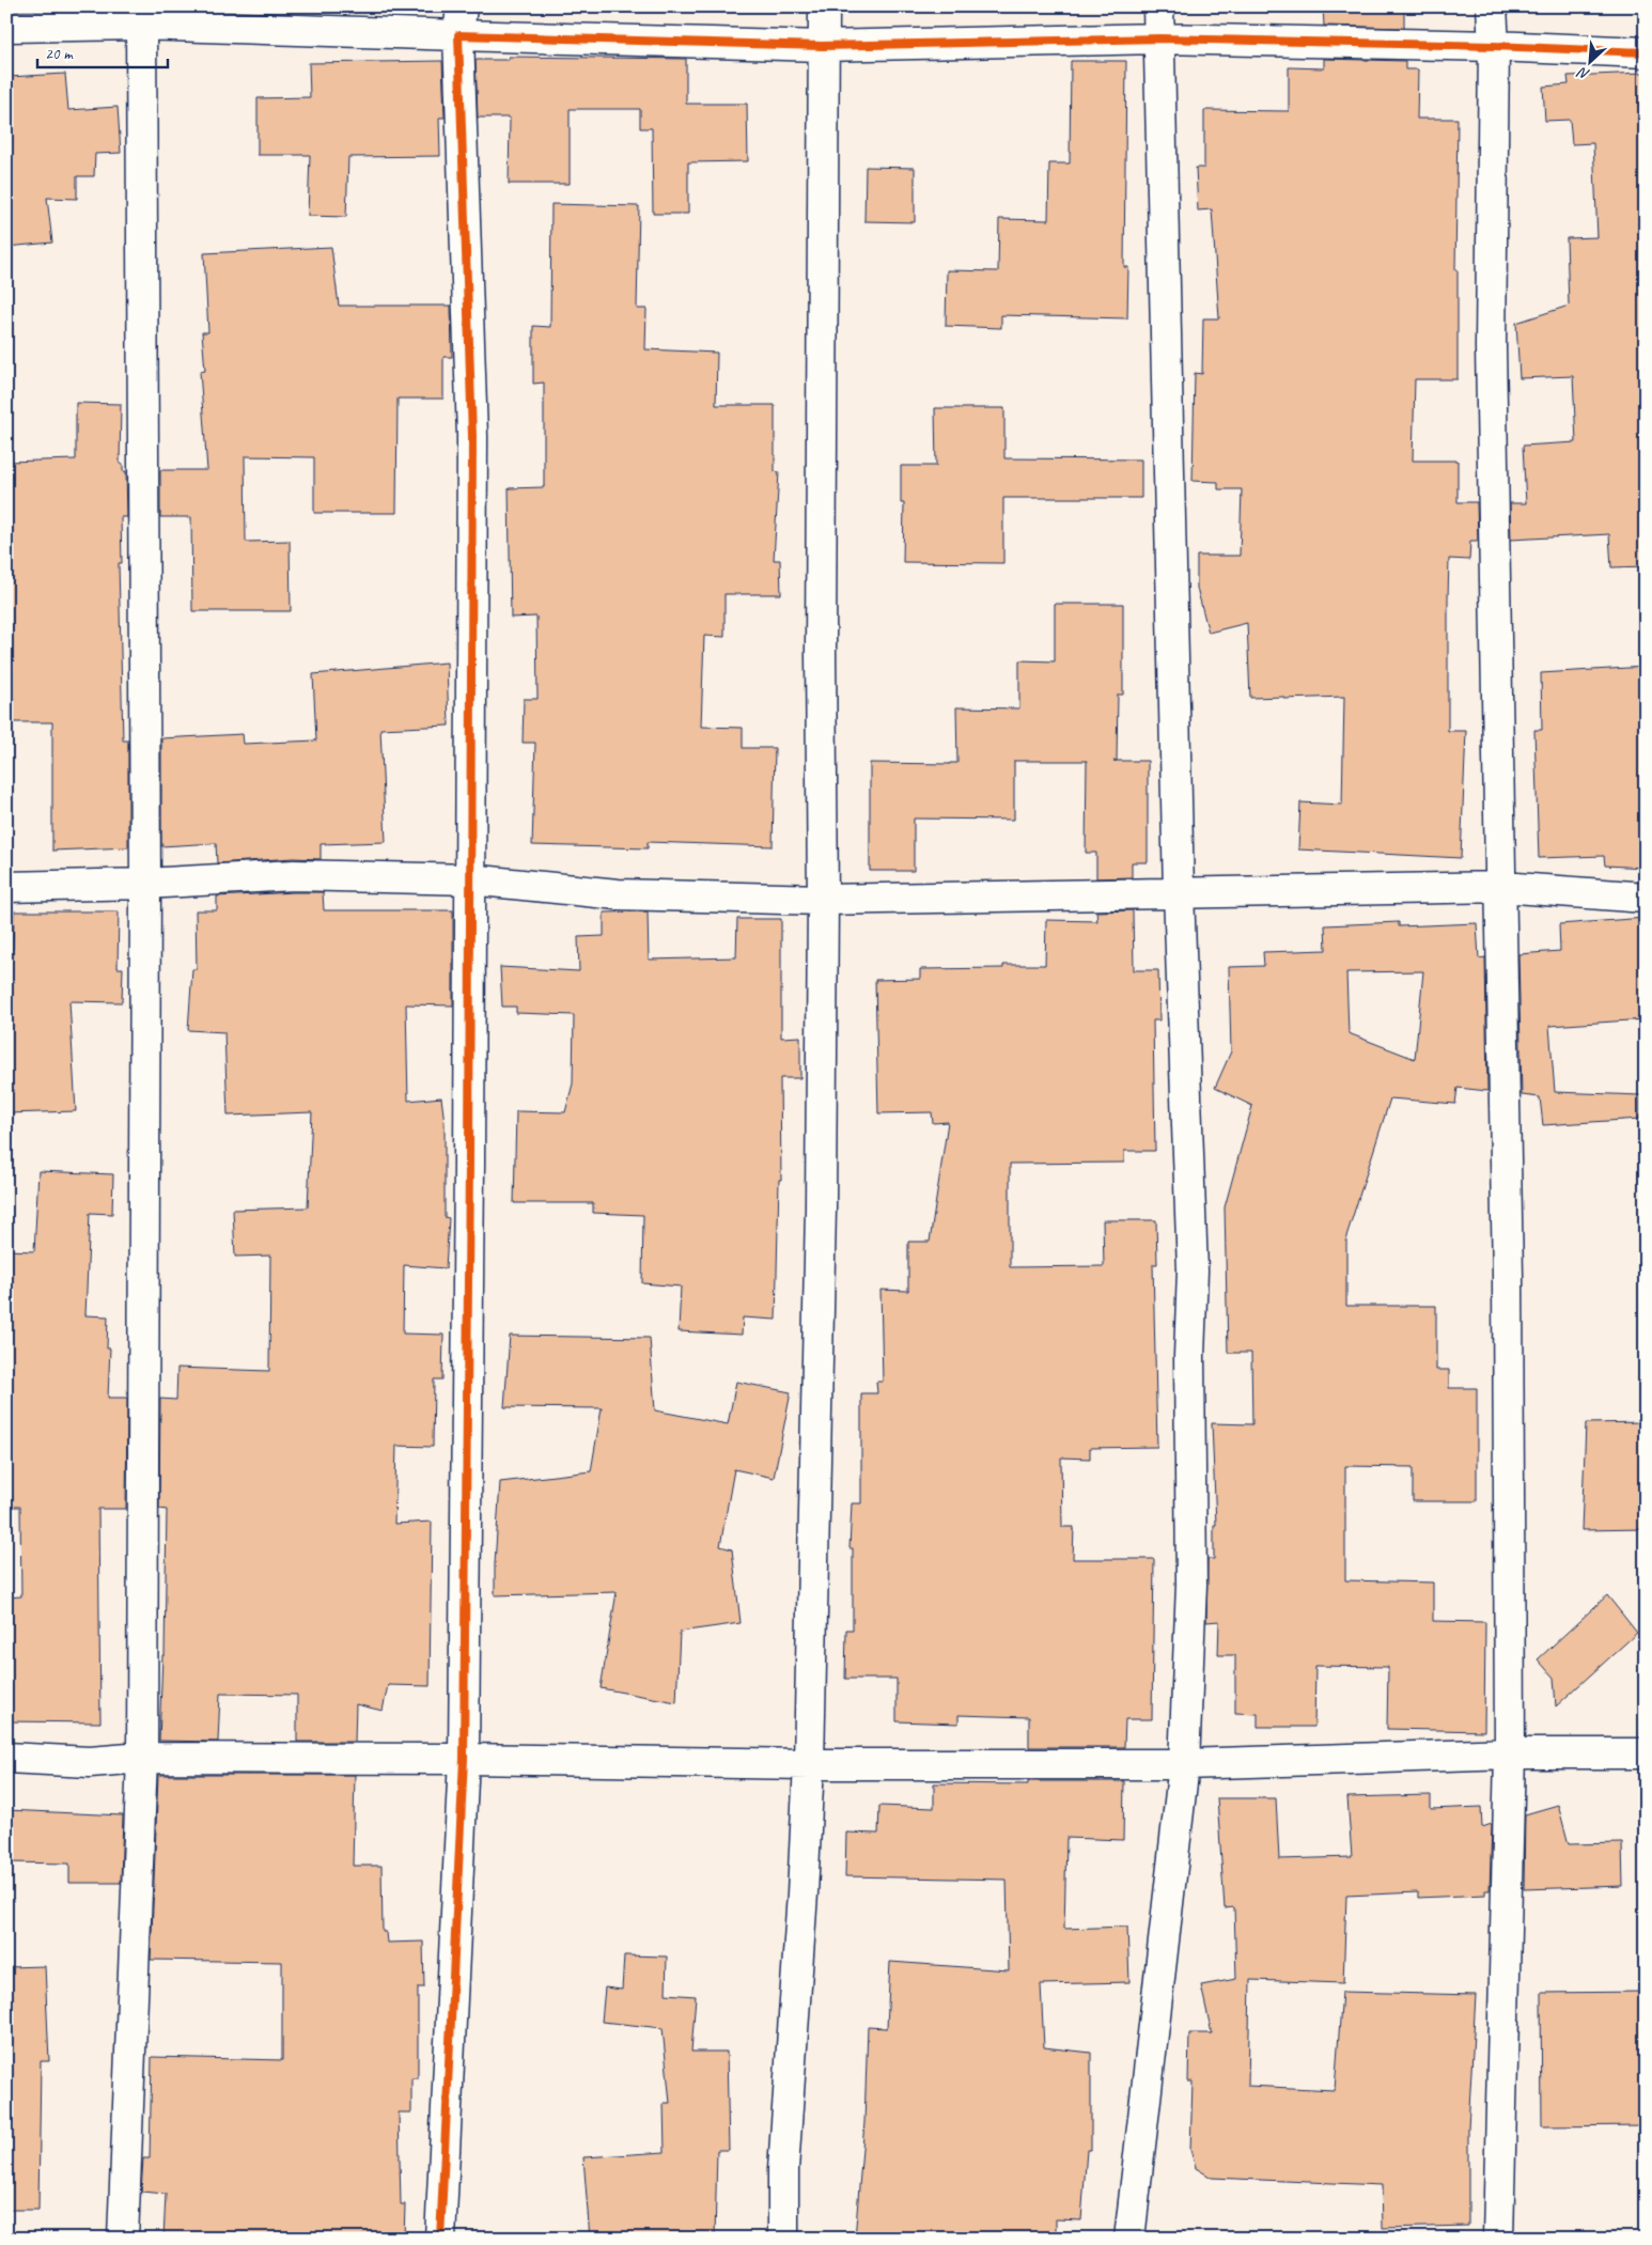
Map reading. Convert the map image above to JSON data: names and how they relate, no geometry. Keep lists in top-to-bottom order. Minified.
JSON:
{"scale_bar":"20 m","north":"bottom left"}
